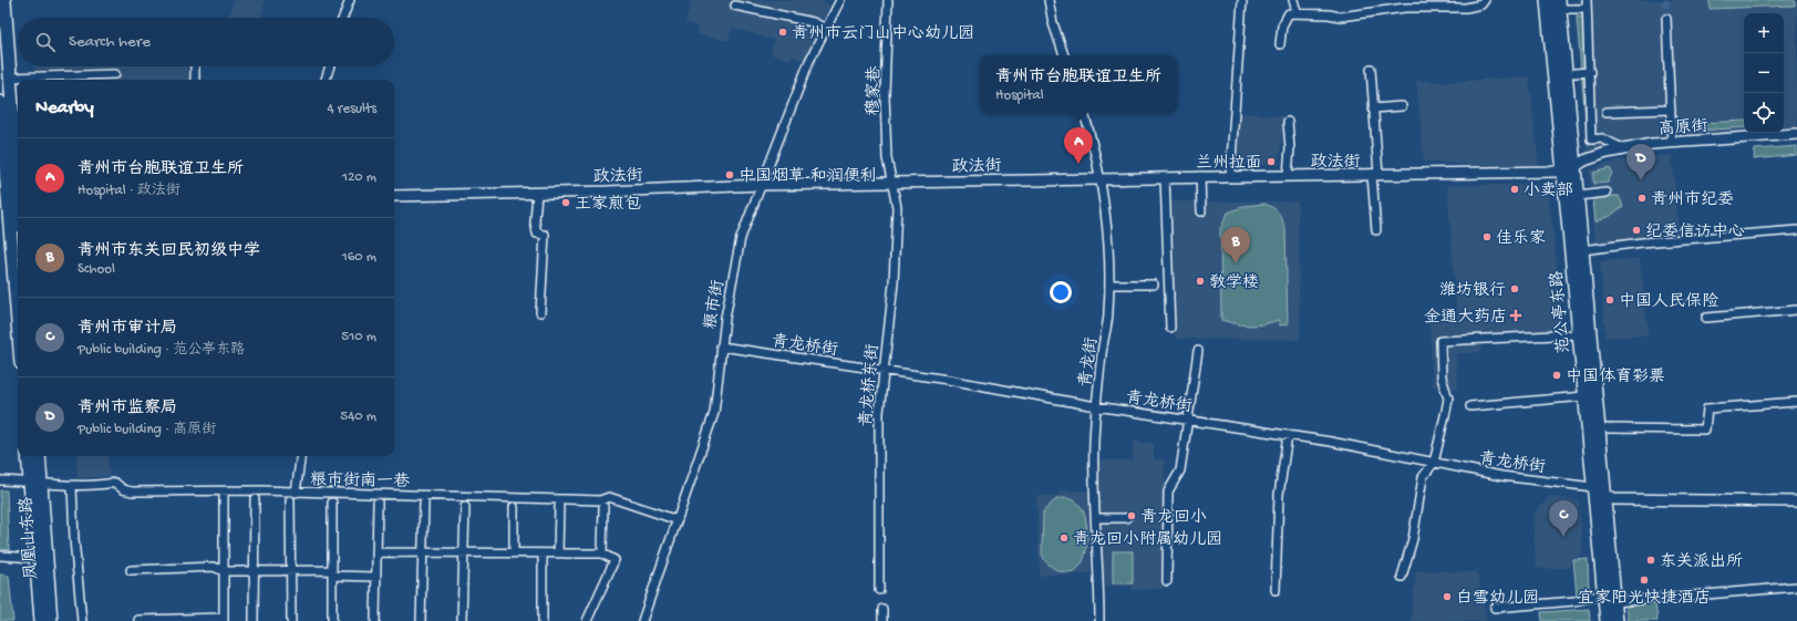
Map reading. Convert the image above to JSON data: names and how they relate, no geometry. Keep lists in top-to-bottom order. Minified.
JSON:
{"streets":{"main road":["范公亭东路","凤凰山东路"],"street":["穆家巷","高原街","政法街","粮市街","青龙桥街","青龙街","青龙桥东街","粮市街南一巷"]},"crossings":[["穆家巷","政法街"],["穆家巷","青龙桥东街"],["高原街","政法街"],["高原街","范公亭东路"],["政法街","粮市街"],["政法街","范公亭东路"],["政法街","青龙街"],["政法街","青龙桥东街"],["粮市街","青龙桥街"],["粮市街","粮市街南一巷"],["范公亭东路","青龙桥街"],["青龙桥街","青龙街"],["青龙桥街","青龙桥东街"],["粮市街南一巷","凤凰山东路"]],"places":{"other":["青州市云门山中心幼儿园","兰州拉面","中国烟草-和润便利","小卖部","青州市纪委","王家煎包","纪委信访中心","佳乐家","教学楼","潍坊银行","中国人民保险","中国体育彩票","青龙回小","青龙回小附属幼儿园","东关派出所","宜家阳光快捷酒店","白雪幼儿园"],"health":["金通大药店"]},"page":{"map_buttons":["+","−"],"search":"Search here","popup":["青州市台胞联谊卫生所","Hospital"],"heading":["Nearby","4 results"],"pins":["A","D","B","C"],"list":[{"mark":"A","name":"青州市台胞联谊卫生所","note":"Hospital · 政法街","value":"120 m"},{"mark":"B","name":"青州市东关回民初级中学","note":"School","value":"160 m"},{"mark":"C","name":"青州市审计局","note":"Public building · 范公亭东路","value":"510 m"},{"mark":"D","name":"青州市监察局","note":"Public building · 高原街","value":"540 m"}]}}
